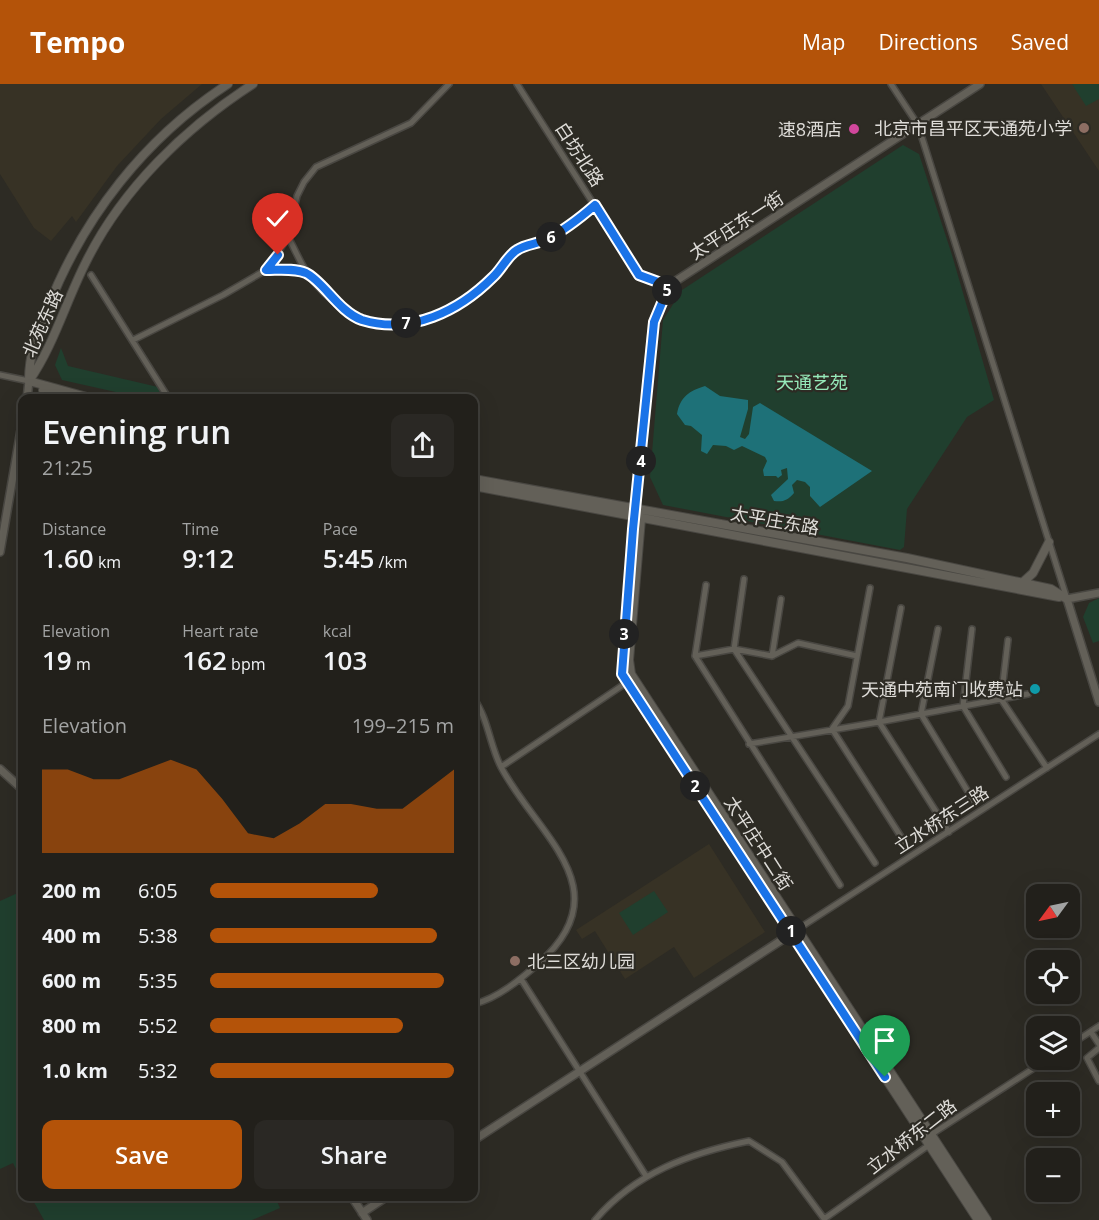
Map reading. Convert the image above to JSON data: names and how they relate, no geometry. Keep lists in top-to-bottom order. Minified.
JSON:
{"streets":{"main road":["北苑东路","太平庄东路","太平庄中二街"],"street":["白坊北路","太平庄东一街","立水桥东三路","立水桥东二路"]},"crossings":[["白坊北路","太平庄东一街"],["太平庄东路","太平庄中二街"],["立水桥东三路","太平庄中二街"],["太平庄中二街","立水桥东二路"]],"parks":["天通艺苑"],"places":["北京市昌平区天通苑小学","速8酒店","天通中苑南门收费站","北三区幼儿园"],"north":"bottom left","page":{"header":"Tempo","nav":["Map","Directions","Saved"],"pins":["6","5","7","4","3","2","1"],"heading":["Evening run","21:25"],"stats":[["Distance","1.60 km"],["Time","9:12"],["Pace","5:45 /km"],["Elevation","19 m"],["Heart rate","162 bpm"],["kcal","103"]],"chart":["Elevation","199–215 m"],"list":[{"name":"200 m","note":"6:05"},{"name":"400 m","note":"5:38"},{"name":"600 m","note":"5:35"},{"name":"800 m","note":"5:52"},{"name":"1.0 km","note":"5:32"}],"map_buttons":["+","−"],"buttons":["Save","Share"]}}
